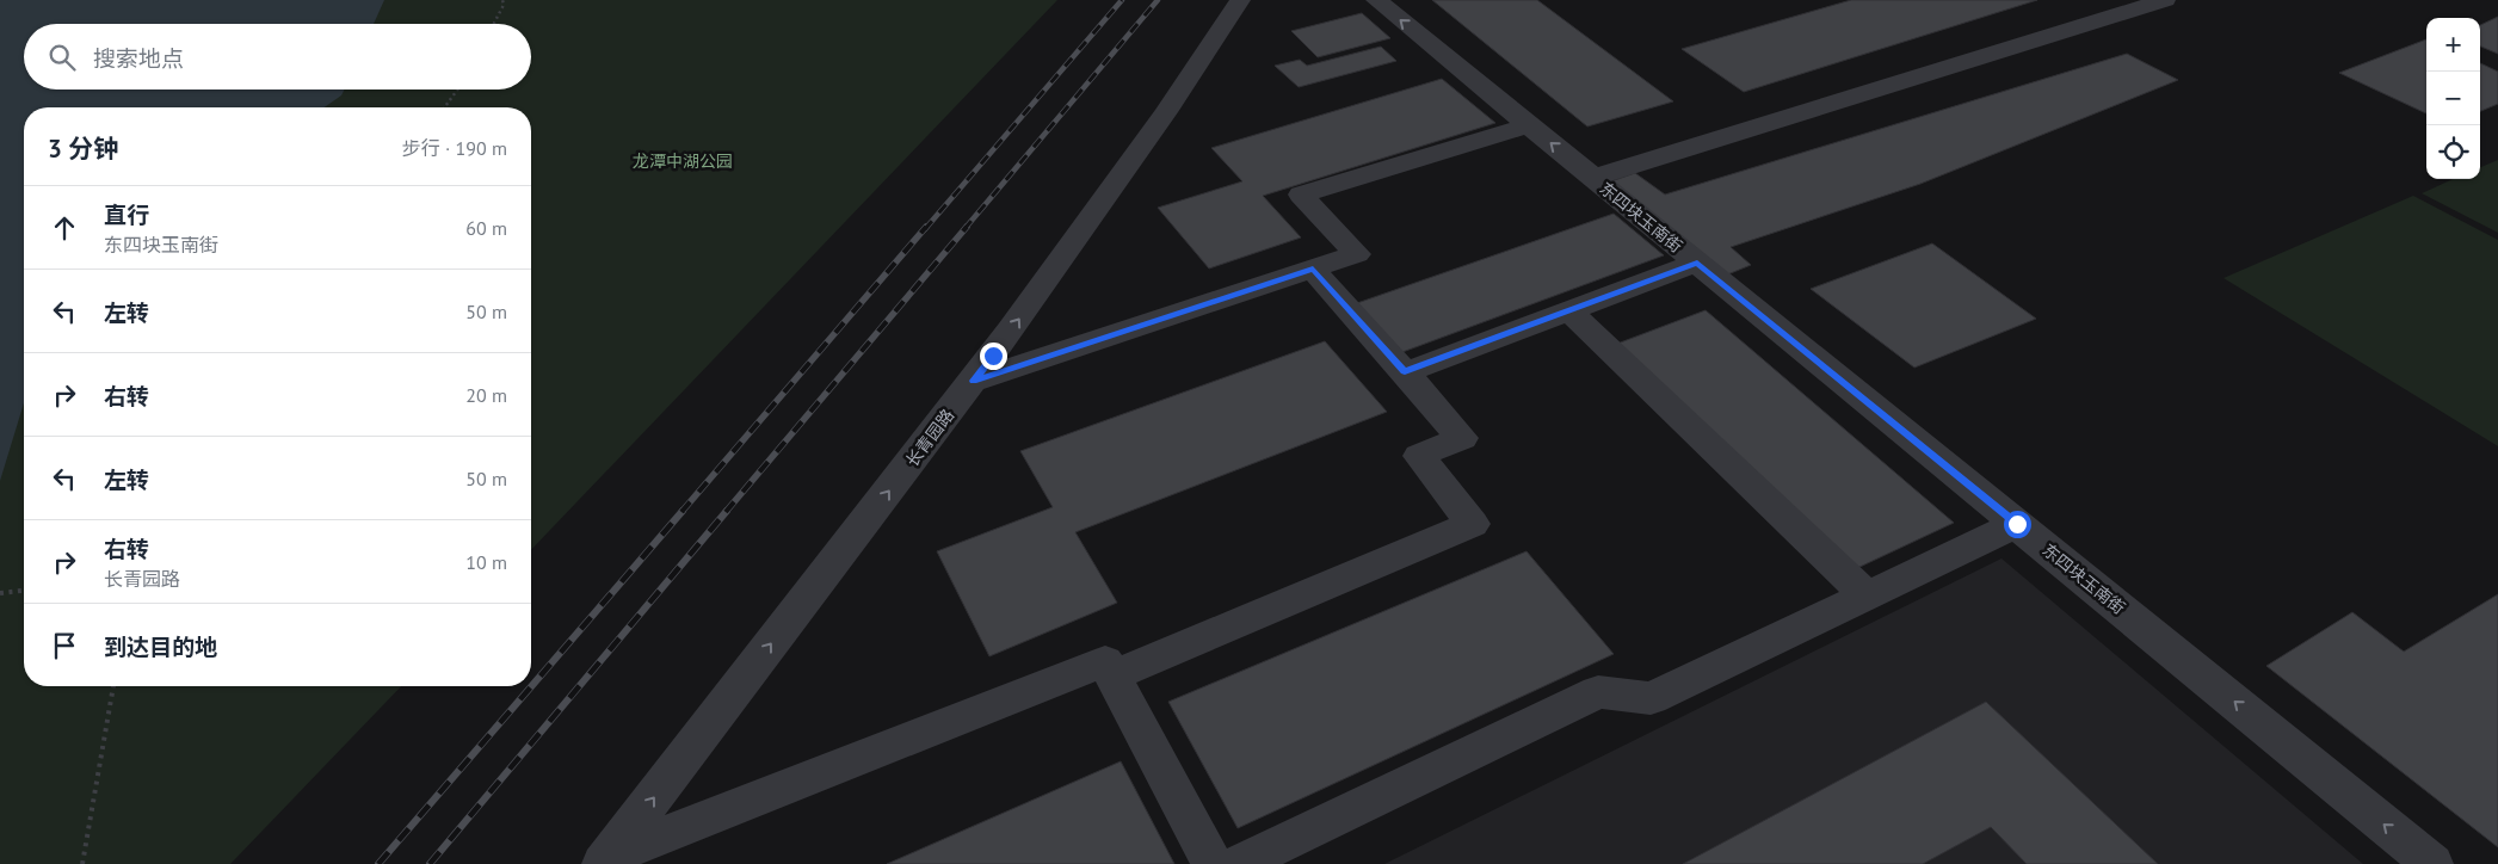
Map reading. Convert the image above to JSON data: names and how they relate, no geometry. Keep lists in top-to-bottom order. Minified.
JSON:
{"streets":{"street":["东四块玉南街","长青园路"]},"one_way":["东四块玉南街","长青园路"],"parks":["龙潭中湖公园"],"page":{"map_buttons":["+","−"],"search":"搜索地点","heading":["3 分钟","步行 · 190 m"],"list":[["直行","东四块玉南街","60 m"],["左转","50 m"],["右转","20 m"],["左转","50 m"],["右转","长青园路","10 m"],"到达目的地"]}}
